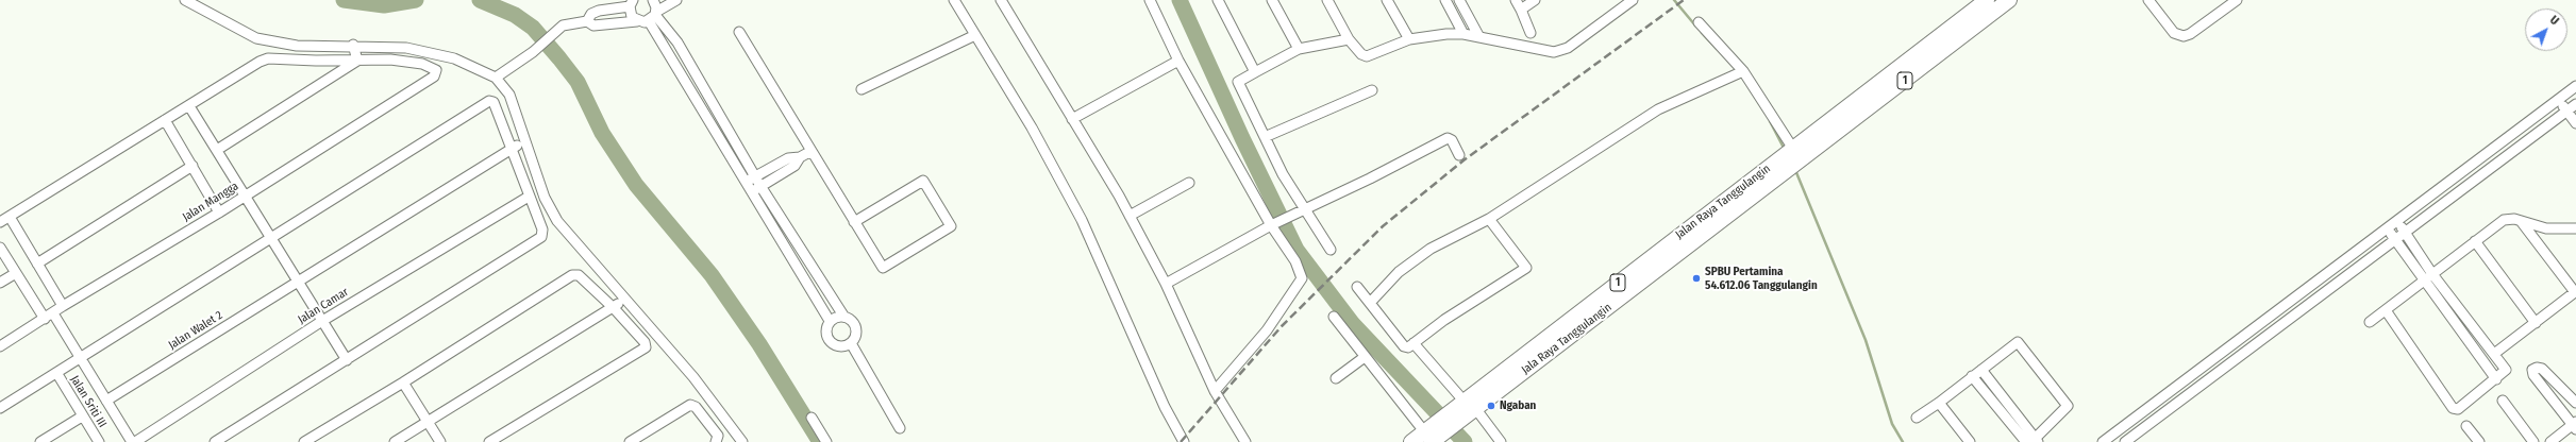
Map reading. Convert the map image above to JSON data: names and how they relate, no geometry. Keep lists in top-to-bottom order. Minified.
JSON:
{"streets":{"highway":["1","Jalan Raya Tanggulangin"],"street":["Jalan Mangga","Jalan Camar","Jalan Walet 2","Jalan Sriti III"]},"crossings":[["1","Jalan Raya Tanggulangin"]],"places":["SPBU Pertamina 54.612.06 Tanggulangin","Ngaban"],"north":"top right"}
